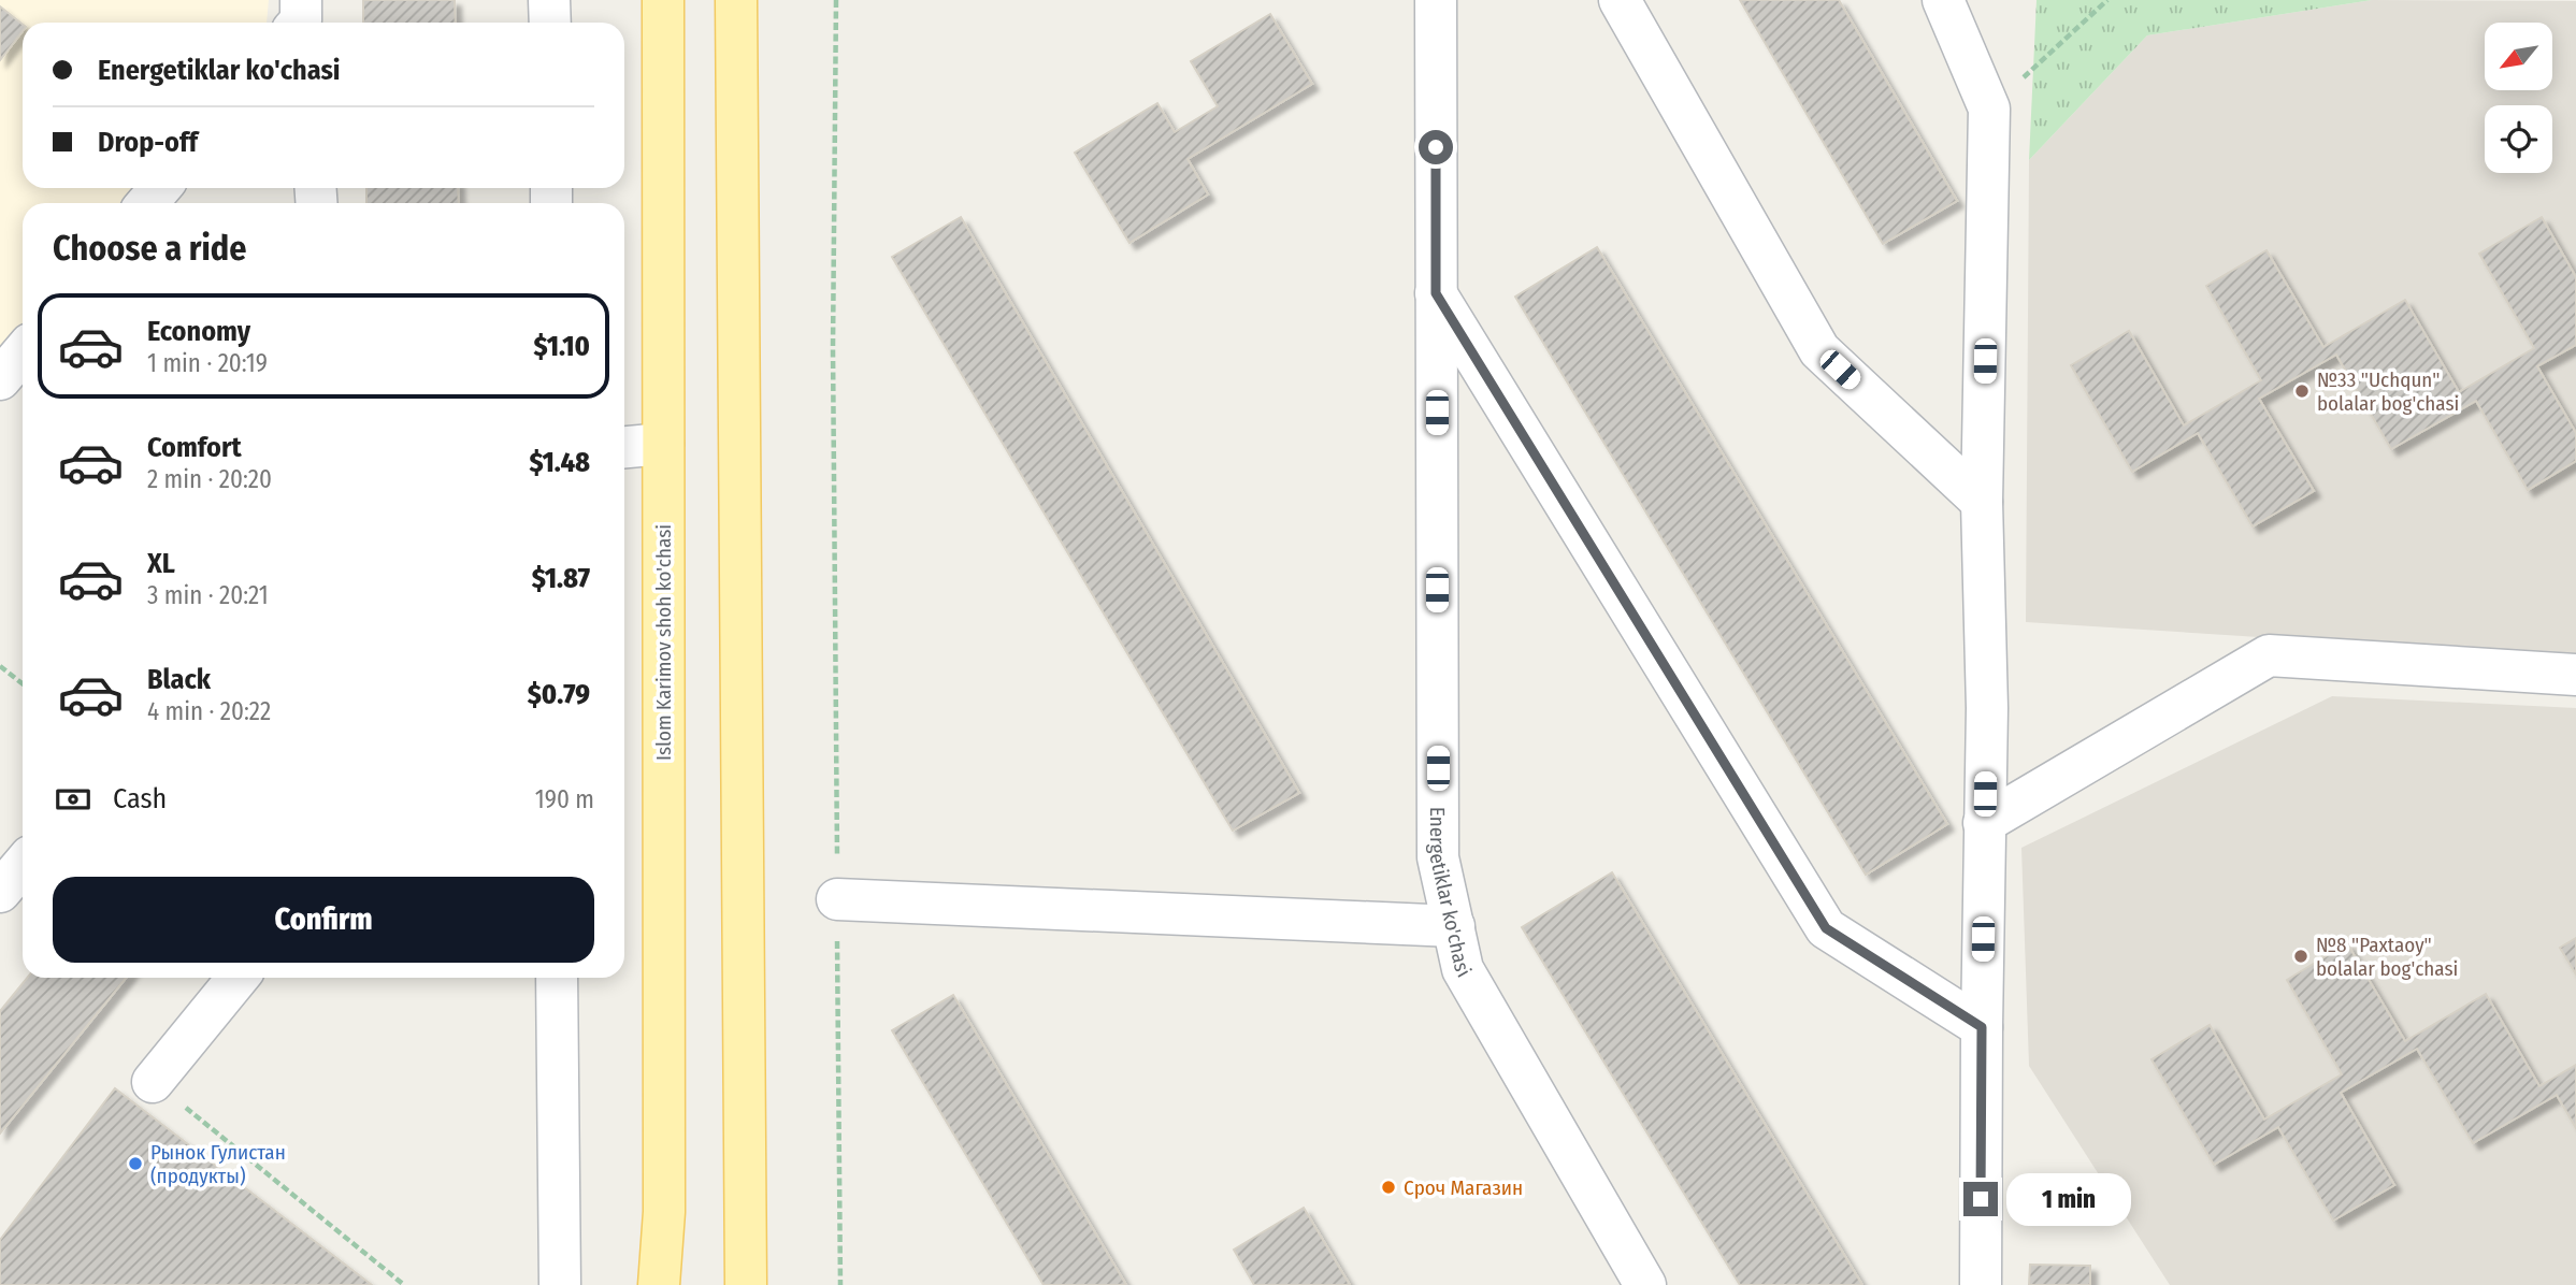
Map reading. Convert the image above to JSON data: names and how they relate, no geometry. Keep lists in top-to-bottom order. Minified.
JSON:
{"streets":{"main road":["Islom Karimov shoh ko'chasi"],"street":["Energetiklar ko'chasi"]},"places":["№33 \"Uchqun\" bolalar bog'chasi","№8 \"Paxtaoy\" bolalar bog'chasi","Рынок Гулистан (продукты)","Сроч Магазин"],"north":"bottom left","page":{"banner":["Energetiklar ko'chasi","Drop-off"],"heading":"Choose a ride","list":[{"name":"Economy","note":"1 min · 20:19","value":"$1.10"},{"name":"Comfort","note":"2 min · 20:20","value":"$1.48"},{"name":"XL","note":"3 min · 20:21","value":"$1.87"},{"name":"Black","note":"4 min · 20:22","value":"$0.79"}],"pay":["Cash","190 m"],"buttons":"Confirm","bubble":"1 min"}}
